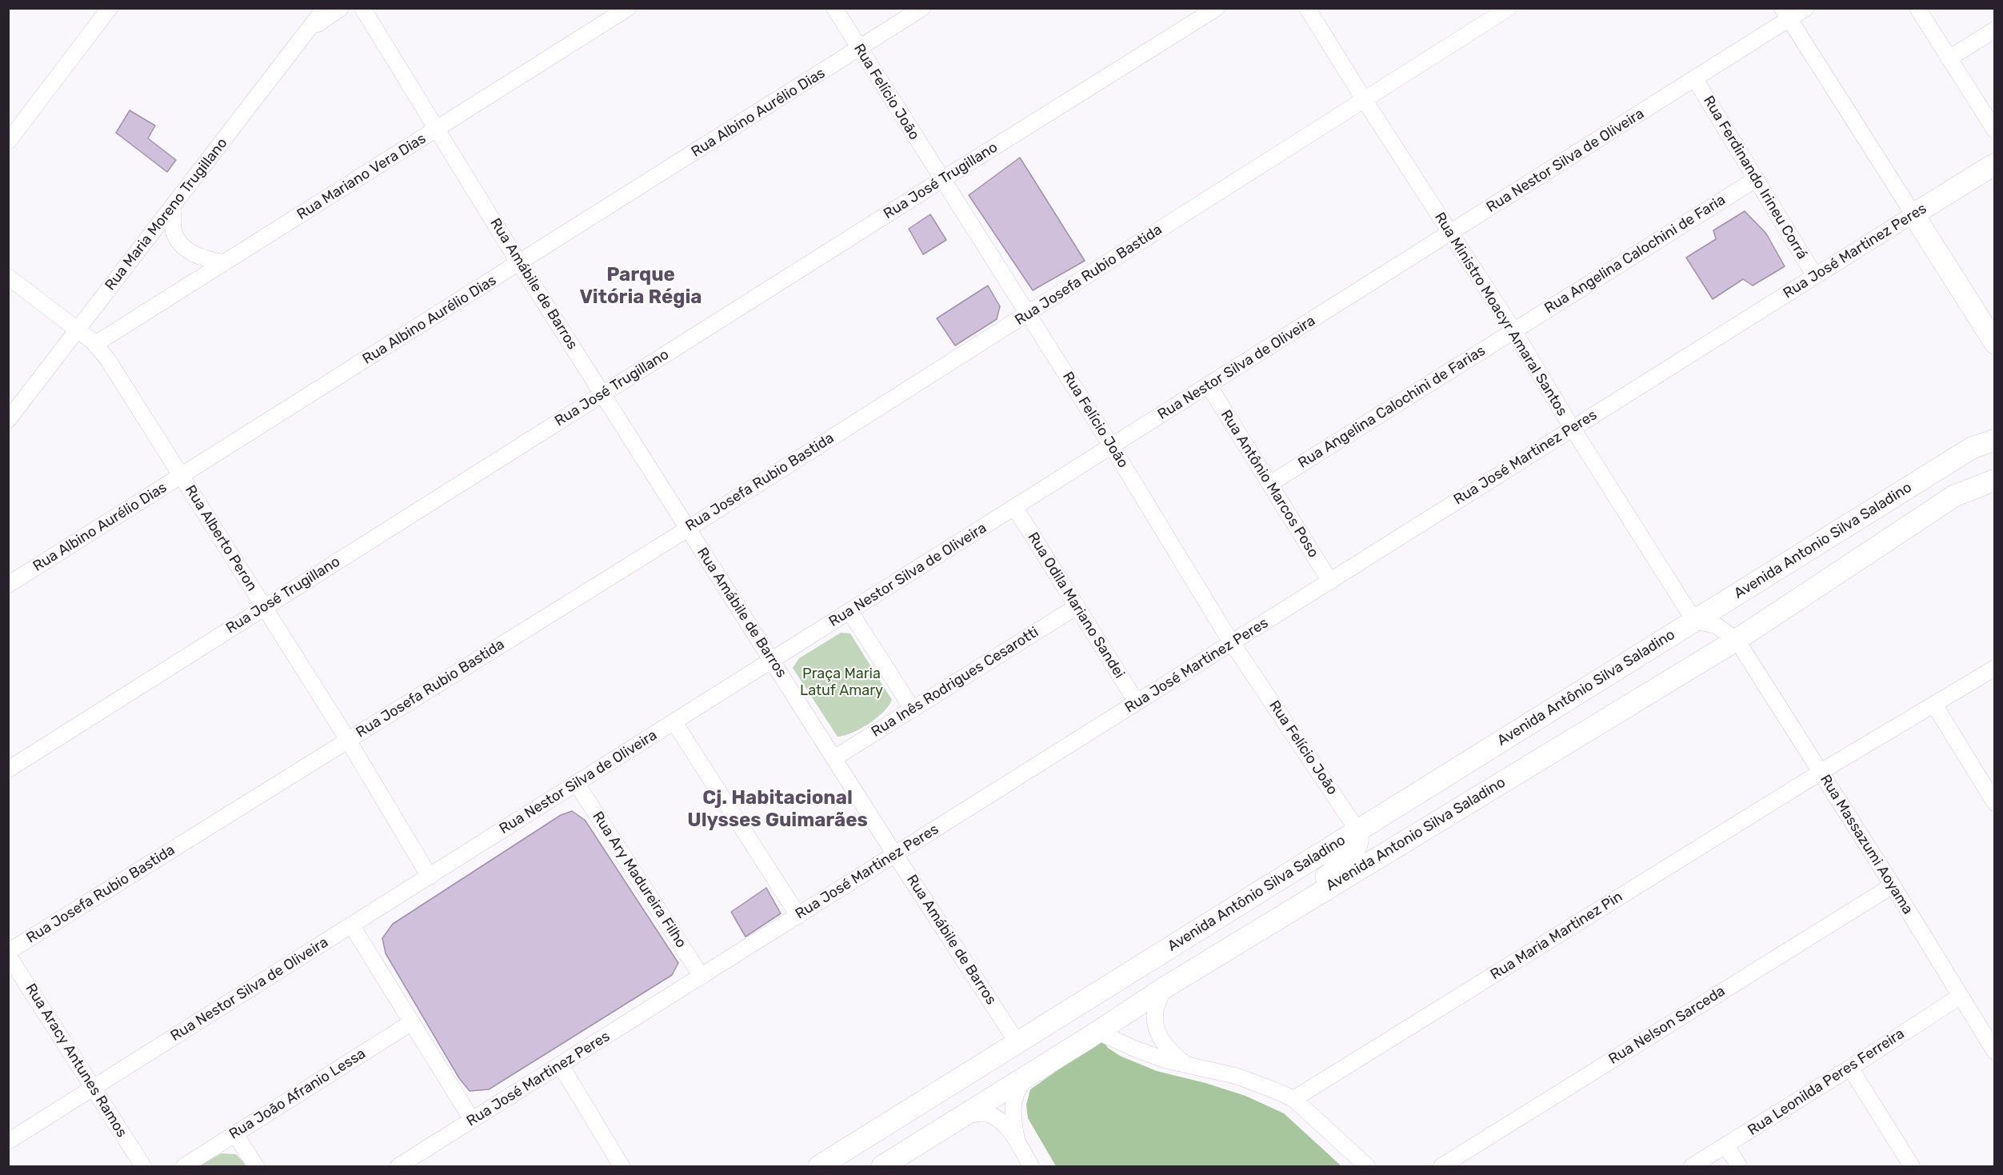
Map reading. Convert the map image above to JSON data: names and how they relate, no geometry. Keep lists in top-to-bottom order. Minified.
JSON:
{"streets":{"main road":["Rua José Martinez Peres","Avenida Antonio Silva Saladino","Avenida Antônio Silva Saladino"],"street":["Rua Felício João","Rua Albino Aurélio Dias","Rua Nestor Silva de Oliveira","Rua Mariano Vera Dias","Rua Ferdinando Irineu Corrá","Rua José Trugillano","Rua Maria Moreno Trugillano","Rua Angelina Calochini de Faria","Rua Josefa Rubio Bastida","Rua Amábile de Barros","Rua Ministro Moacyr Amaral Santos","Rua Angelina Calochini de Farias","Rua Antônio Marcos Poso","Rua Alberto Peron","Rua Odila Mariano Sandei","Rua Inês Rodrigues Cesarotti","Rua Massazumi Aoyama","Rua Ary Madureira Filho","Rua Maria Martinez Pin","Rua Nelson Sarceda","Rua Aracy Antunes Ramos","Rua Leonilda Peres Ferreira","Rua João Afranio Lessa"]},"crossings":[["Rua Felício João","Rua Albino Aurélio Dias"],["Rua Felício João","Rua Nestor Silva de Oliveira"],["Rua Felício João","Rua José Trugillano"],["Rua Felício João","Rua José Martinez Peres"],["Rua Felício João","Rua Josefa Rubio Bastida"],["Rua Felício João","Avenida Antônio Silva Saladino"],["Rua Albino Aurélio Dias","Rua Amábile de Barros"],["Rua Albino Aurélio Dias","Rua Alberto Peron"],["Rua Nestor Silva de Oliveira","Rua Ferdinando Irineu Corrá"],["Rua Nestor Silva de Oliveira","Rua Amábile de Barros"],["Rua Nestor Silva de Oliveira","Rua Ministro Moacyr Amaral Santos"],["Rua Nestor Silva de Oliveira","Rua Antônio Marcos Poso"],["Rua Nestor Silva de Oliveira","Rua Alberto Peron"],["Rua Nestor Silva de Oliveira","Rua Odila Mariano Sandei"],["Rua Nestor Silva de Oliveira","Rua Ary Madureira Filho"],["Rua Nestor Silva de Oliveira","Rua Aracy Antunes Ramos"],["Rua Mariano Vera Dias","Rua Amábile de Barros"],["Rua Mariano Vera Dias","Rua Alberto Peron"],["Rua Ferdinando Irineu Corrá","Rua José Martinez Peres"],["Rua Ferdinando Irineu Corrá","Rua Angelina Calochini de Faria"],["Rua José Trugillano","Rua Amábile de Barros"],["Rua José Trugillano","Rua Alberto Peron"],["Rua Maria Moreno Trugillano","Rua Alberto Peron"],["Rua José Martinez Peres","Rua Amábile de Barros"],["Rua José Martinez Peres","Rua Ministro Moacyr Amaral Santos"],["Rua José Martinez Peres","Rua Antônio Marcos Poso"],["Rua José Martinez Peres","Rua Odila Mariano Sandei"],["Rua José Martinez Peres","Rua Ary Madureira Filho"],["Rua Angelina Calochini de Faria","Rua Ministro Moacyr Amaral Santos"],["Rua Angelina Calochini de Faria","Rua Angelina Calochini de Farias"],["Rua Josefa Rubio Bastida","Rua Amábile de Barros"],["Rua Josefa Rubio Bastida","Rua Ministro Moacyr Amaral Santos"],["Rua Josefa Rubio Bastida","Rua Alberto Peron"],["Rua Josefa Rubio Bastida","Rua Aracy Antunes Ramos"],["Rua Amábile de Barros","Rua Inês Rodrigues Cesarotti"],["Rua Amábile de Barros","Avenida Antônio Silva Saladino"],["Rua Ministro Moacyr Amaral Santos","Rua Angelina Calochini de Farias"],["Rua Ministro Moacyr Amaral Santos","Avenida Antonio Silva Saladino"],["Rua Ministro Moacyr Amaral Santos","Avenida Antônio Silva Saladino"],["Rua Angelina Calochini de Farias","Rua Antônio Marcos Poso"],["Avenida Antonio Silva Saladino","Avenida Antônio Silva Saladino"],["Avenida Antonio Silva Saladino","Rua Massazumi Aoyama"],["Rua Odila Mariano Sandei","Rua Inês Rodrigues Cesarotti"],["Rua Massazumi Aoyama","Rua Maria Martinez Pin"],["Rua Massazumi Aoyama","Rua Nelson Sarceda"],["Rua Massazumi Aoyama","Rua Leonilda Peres Ferreira"]],"districts":["Parque Vitória Régia","Cj. Habitacional Ulysses Guimarães"],"parks":["Praça Maria Latuf Amary"]}
